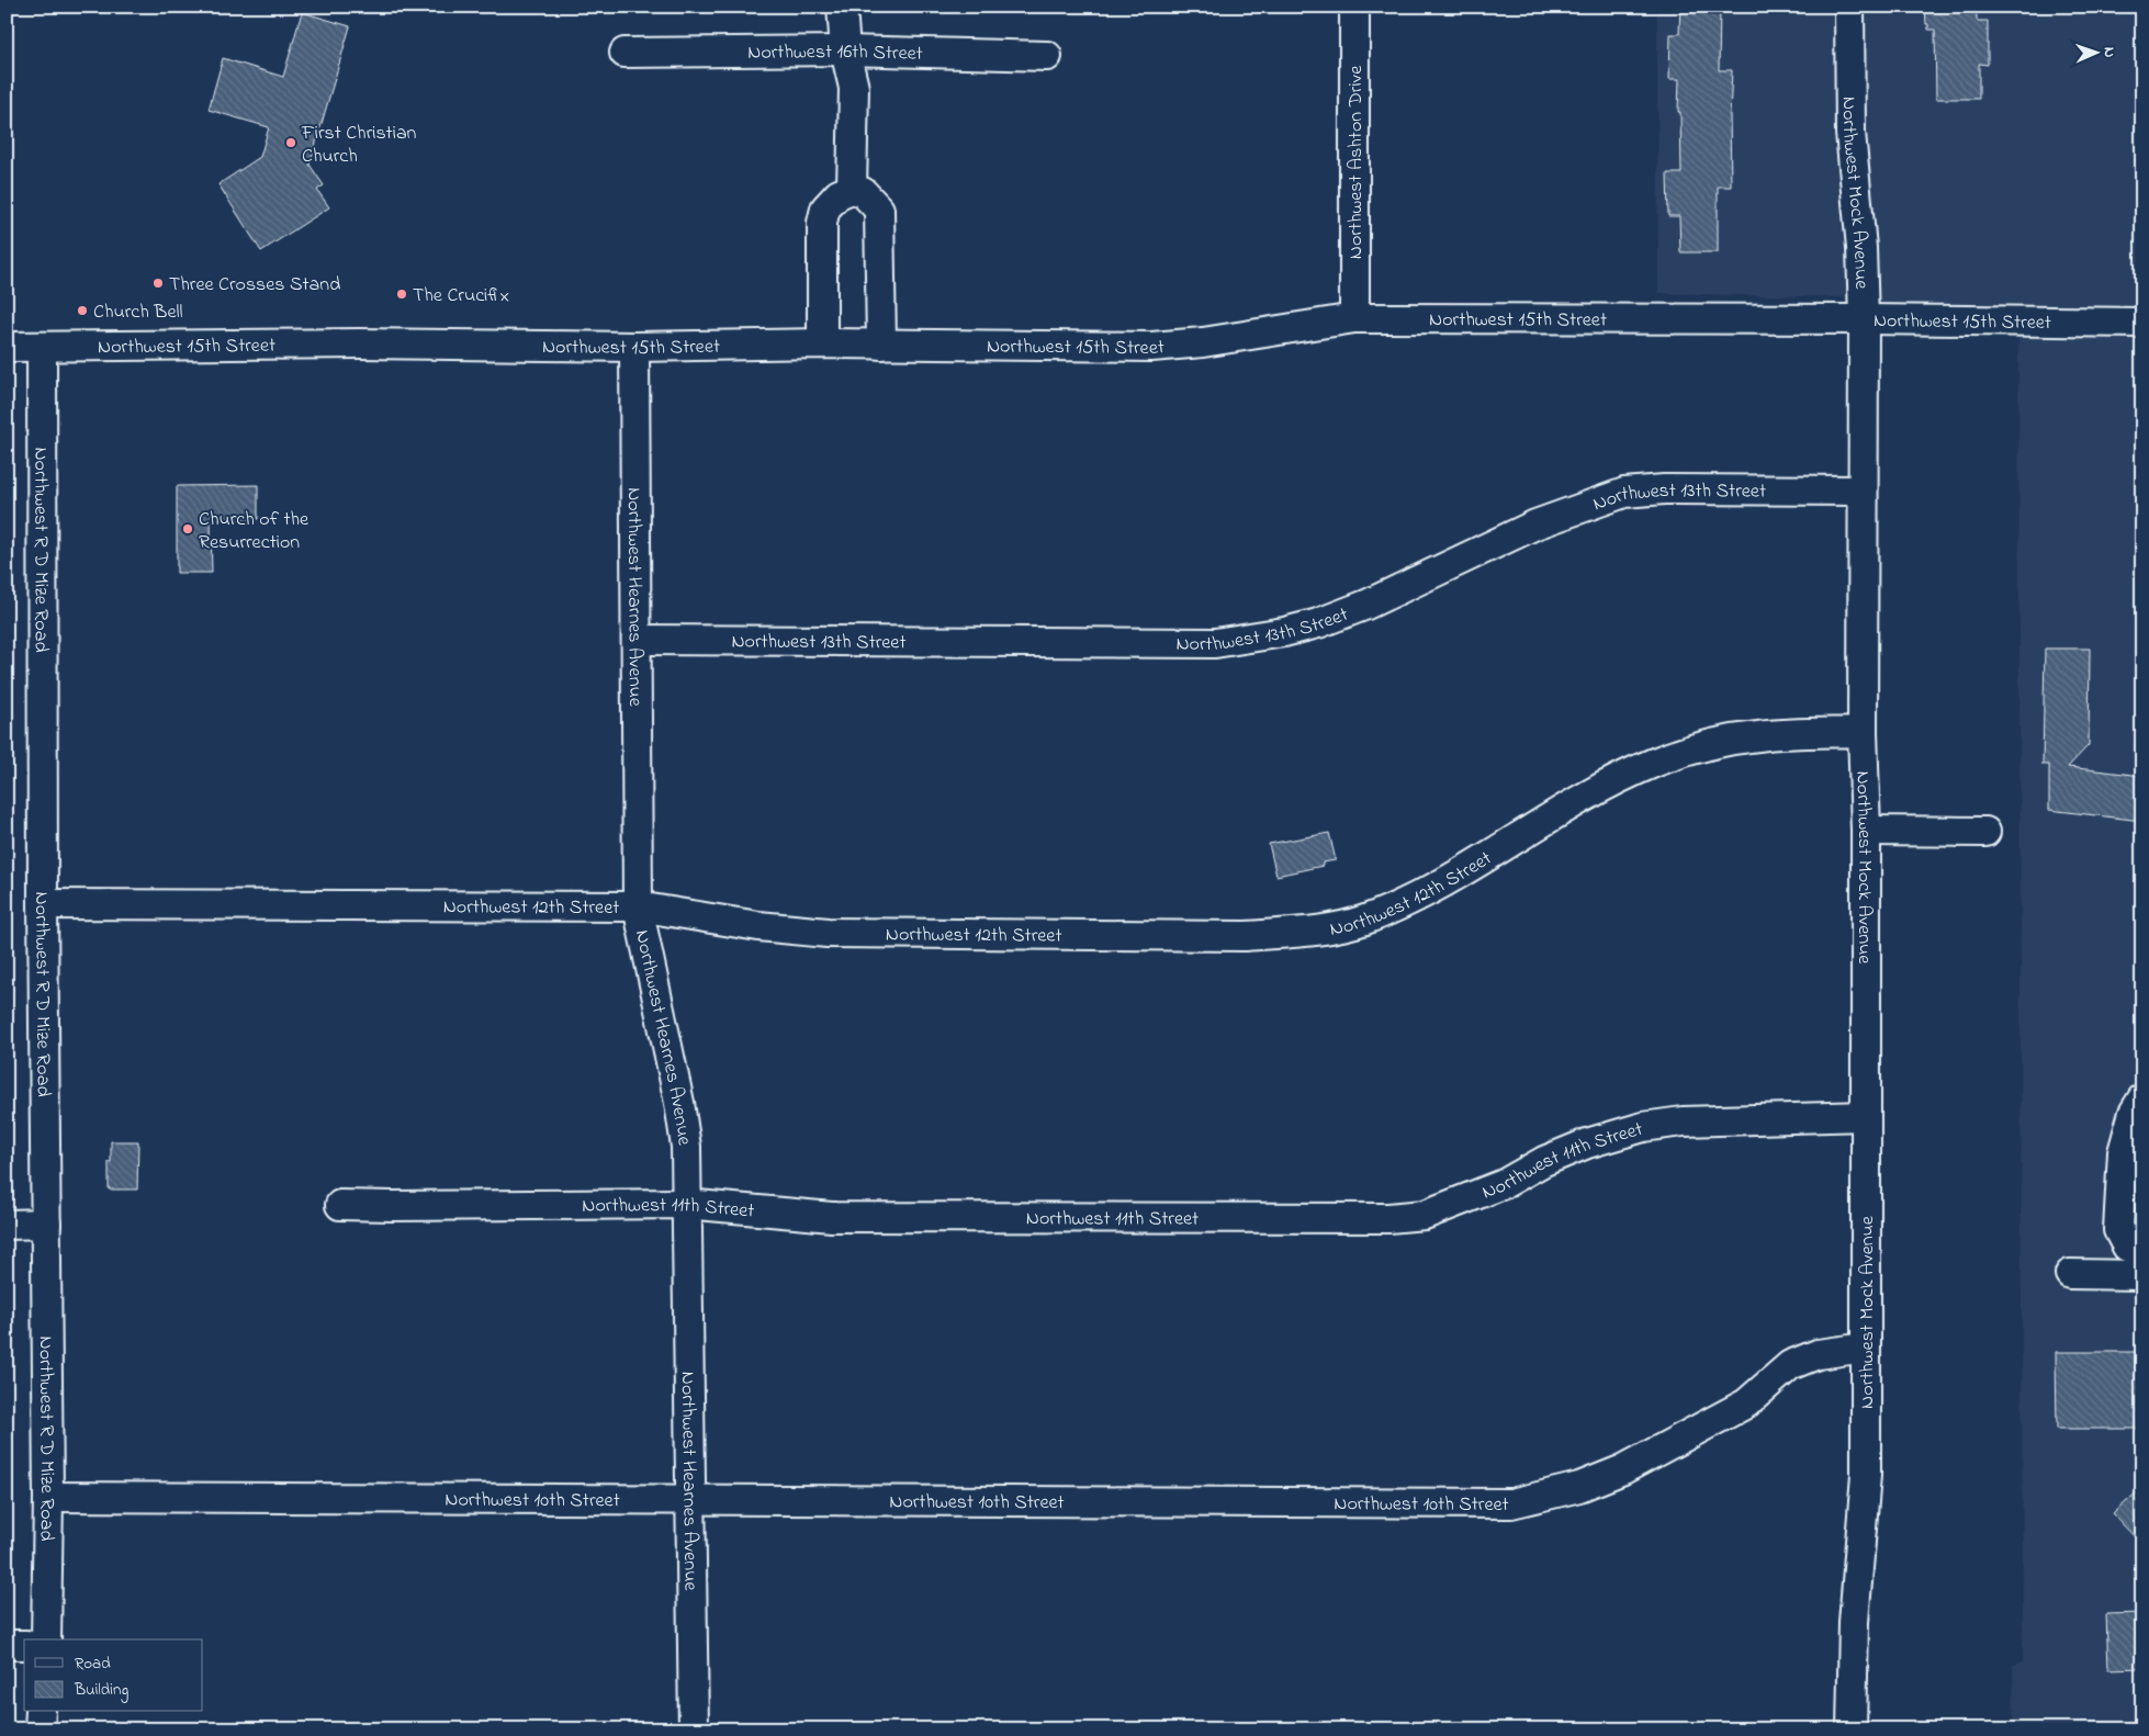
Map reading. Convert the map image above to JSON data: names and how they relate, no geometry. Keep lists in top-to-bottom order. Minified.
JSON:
{"streets":{"street":["Northwest 16th Street","Northwest Ashton Drive","Northwest Mock Avenue","Northwest 15th Street","Northwest 13th Street","Northwest R D Mize Road","Northwest Hearnes Avenue","Northwest 12th Street","Northwest 11th Street","Northwest 10th Street"]},"crossings":[["Northwest Ashton Drive","Northwest 15th Street"],["Northwest Mock Avenue","Northwest 15th Street"],["Northwest Mock Avenue","Northwest 13th Street"],["Northwest Mock Avenue","Northwest 12th Street"],["Northwest Mock Avenue","Northwest 11th Street"],["Northwest Mock Avenue","Northwest 10th Street"],["Northwest 15th Street","Northwest R D Mize Road"],["Northwest 15th Street","Northwest Hearnes Avenue"],["Northwest 13th Street","Northwest Hearnes Avenue"],["Northwest R D Mize Road","Northwest 12th Street"],["Northwest R D Mize Road","Northwest 10th Street"],["Northwest Hearnes Avenue","Northwest 12th Street"],["Northwest Hearnes Avenue","Northwest 11th Street"],["Northwest Hearnes Avenue","Northwest 10th Street"]],"places":["First Christian Church","Three Crosses Stand","The Crucifix","Church Bell","Church of the Resurrection"],"legend":["Road","Building"],"north":"right"}
